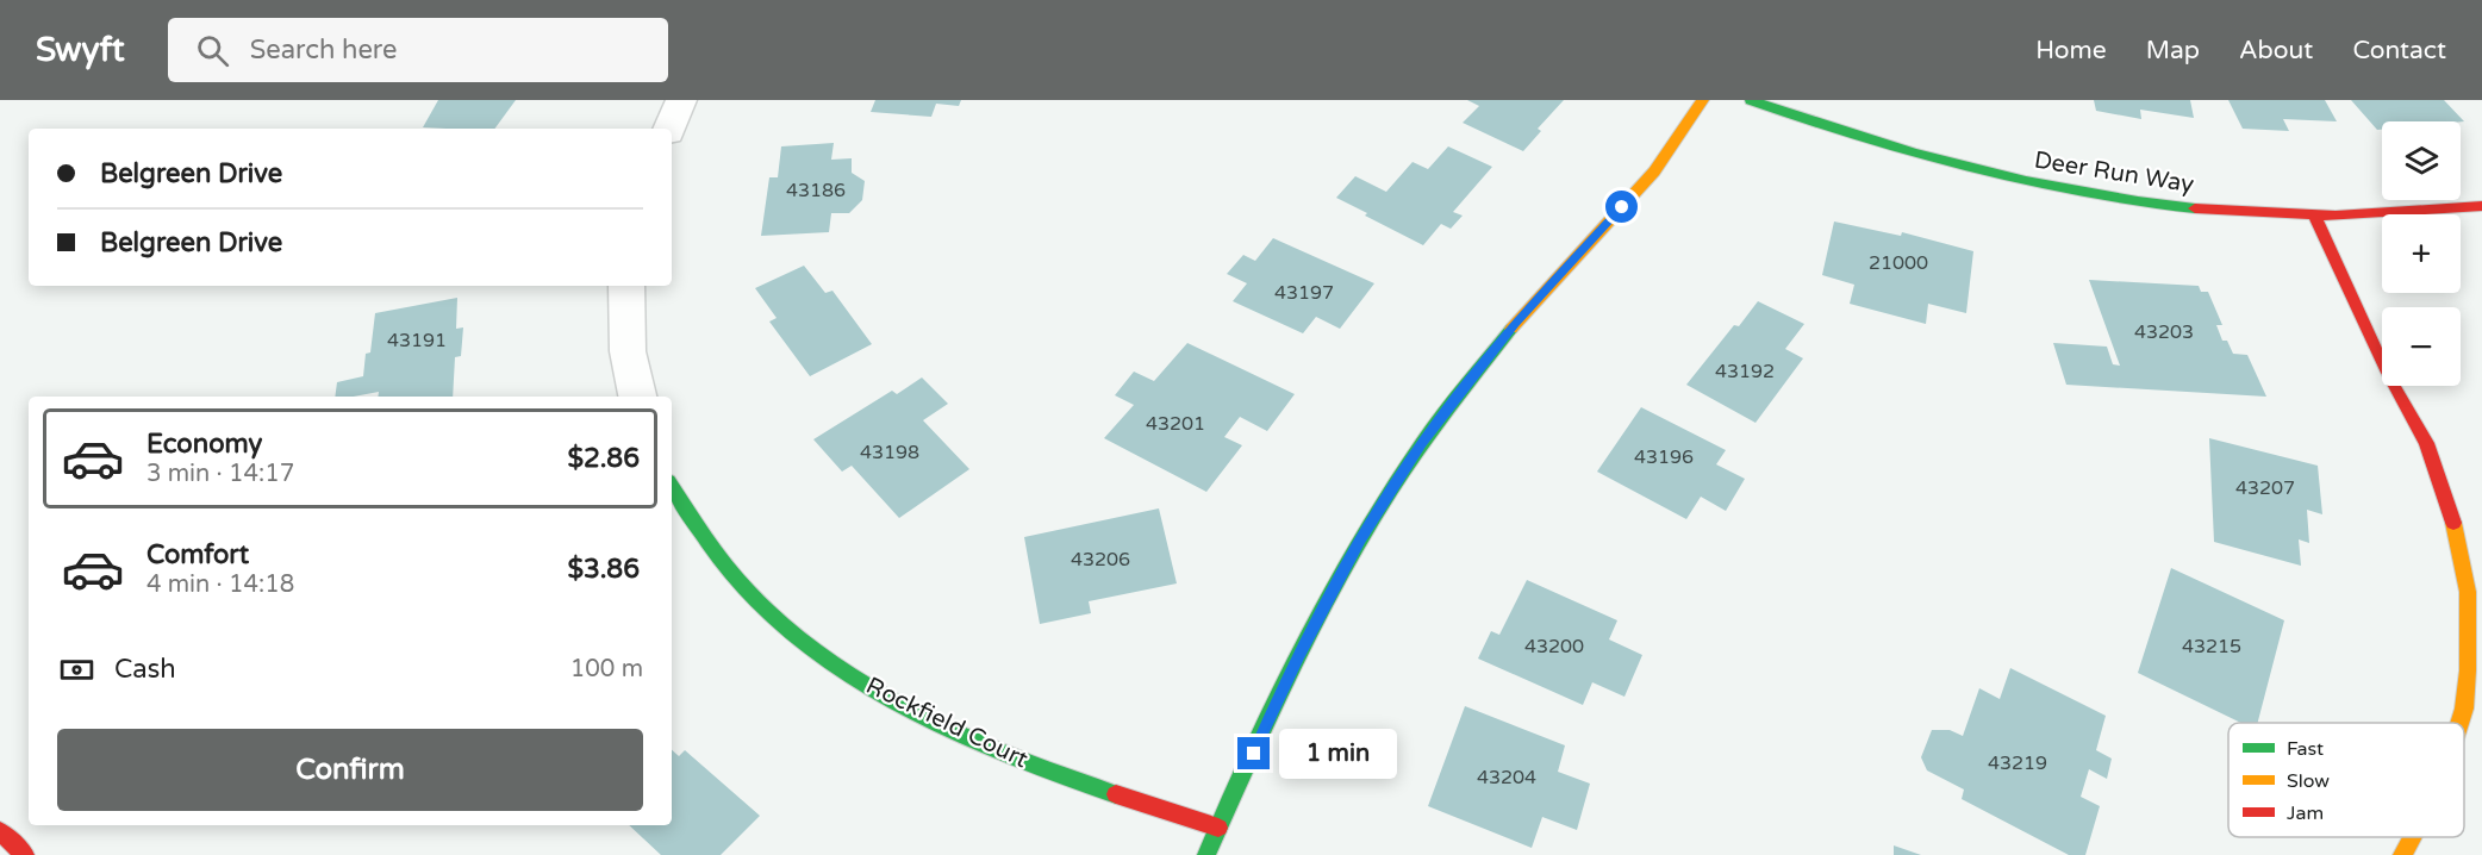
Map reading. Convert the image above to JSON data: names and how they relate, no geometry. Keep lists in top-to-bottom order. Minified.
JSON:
{"streets":{"street":["Deer Run Way","Rockfield Court"]},"house_numbers":["43186","21000","43197","43203","43191","43192","43201","43198","43196","43207","43206","43200","43215","43219","43204"],"legend":["Fast","Slow","Jam"],"page":{"header":"Swyft","search":"Search here","nav":["Home","Map","About","Contact"],"map_buttons":["+","−"],"banner":["Belgreen Drive","Belgreen Drive"],"list":[{"name":"Economy","note":"3 min · 14:17","value":"$2.86"},{"name":"Comfort","note":"4 min · 14:18","value":"$3.86"}],"pay":["Cash","100 m"],"buttons":"Confirm","bubble":"1 min"}}
